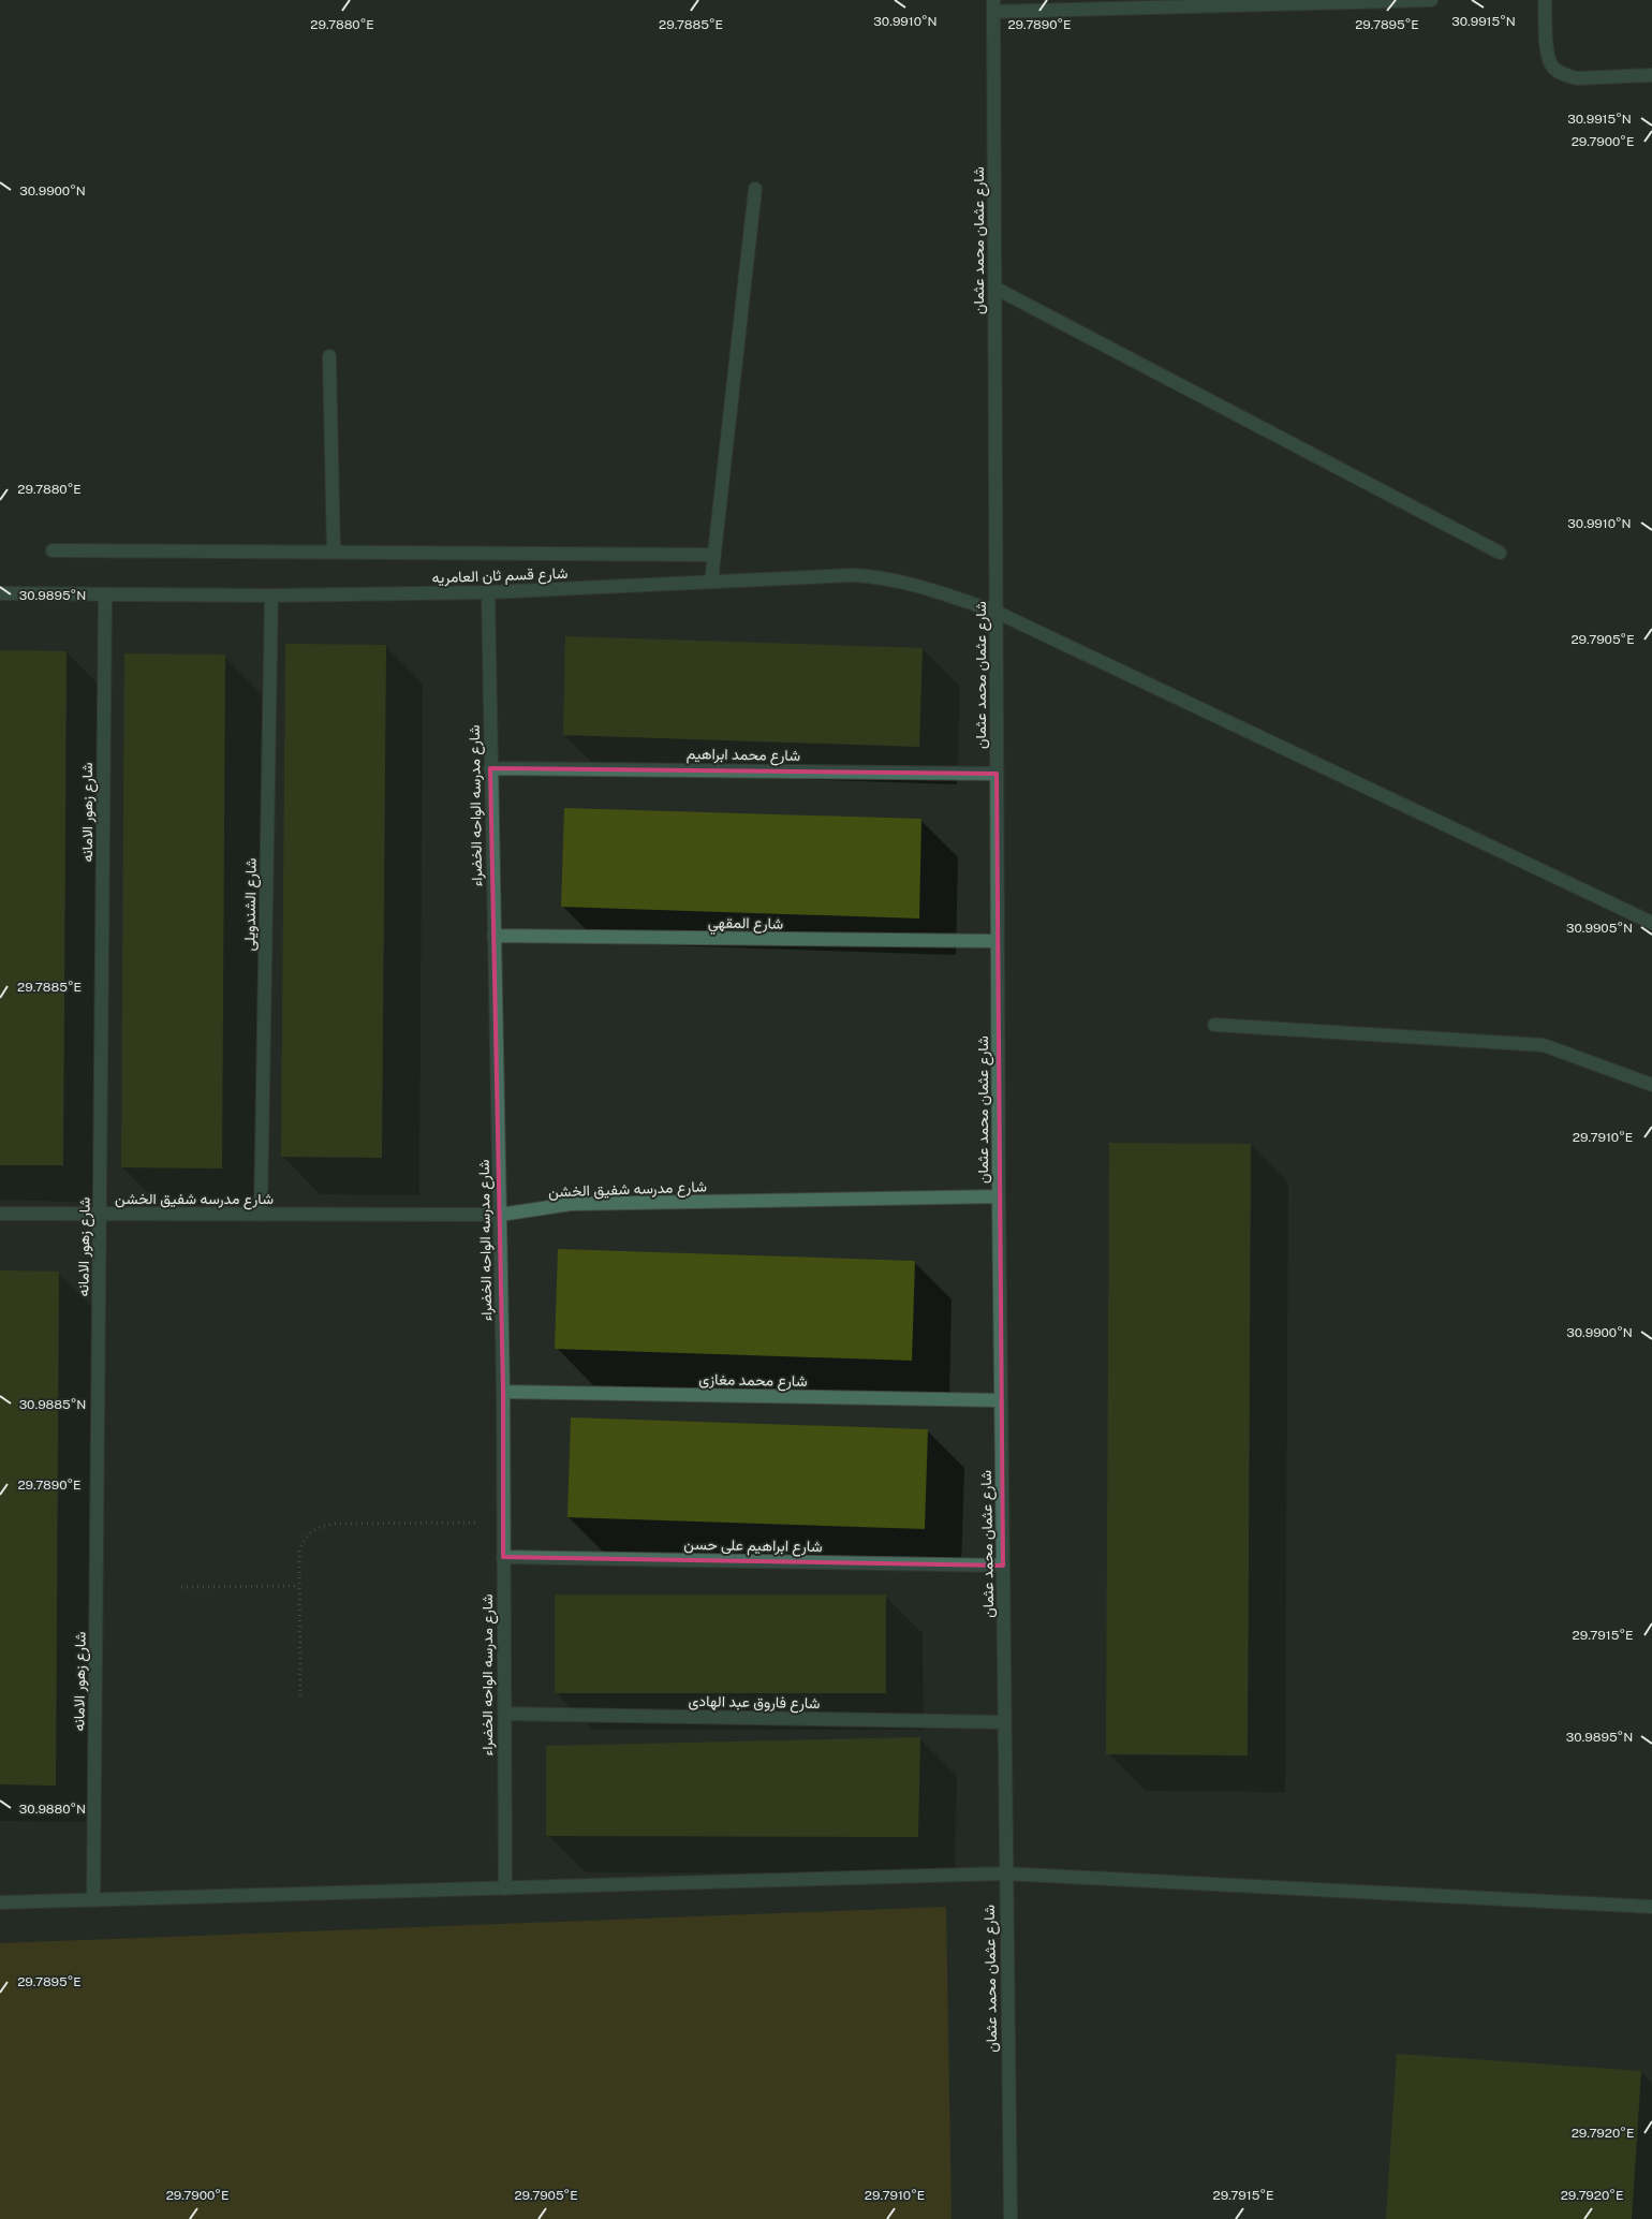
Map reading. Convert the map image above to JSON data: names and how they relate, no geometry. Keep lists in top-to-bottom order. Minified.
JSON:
{"streets":{"street":["شارع عثمان محمد عثمان","شارع قسم ثان العامريه","شارع محمد ابراهيم","شارع مدرسه الواحه الخضراء","شارع زهور الامانه","شارع الشندويلى","شارع المقهي","شارع مدرسه شفيق الخشن","شارع محمد مغازى","شارع ابراهيم على حسن","شارع فاروق عبد الهادى"]},"crossings":[["شارع عثمان محمد عثمان","شارع قسم ثان العامريه"],["شارع عثمان محمد عثمان","شارع محمد ابراهيم"],["شارع عثمان محمد عثمان","شارع المقهي"],["شارع عثمان محمد عثمان","شارع مدرسه شفيق الخشن"],["شارع عثمان محمد عثمان","شارع محمد مغازى"],["شارع عثمان محمد عثمان","شارع ابراهيم على حسن"],["شارع عثمان محمد عثمان","شارع فاروق عبد الهادى"],["شارع قسم ثان العامريه","شارع مدرسه الواحه الخضراء"],["شارع قسم ثان العامريه","شارع زهور الامانه"],["شارع قسم ثان العامريه","شارع الشندويلى"],["شارع محمد ابراهيم","شارع مدرسه الواحه الخضراء"],["شارع مدرسه الواحه الخضراء","شارع المقهي"],["شارع مدرسه الواحه الخضراء","شارع مدرسه شفيق الخشن"],["شارع مدرسه الواحه الخضراء","شارع محمد مغازى"],["شارع مدرسه الواحه الخضراء","شارع ابراهيم على حسن"],["شارع مدرسه الواحه الخضراء","شارع فاروق عبد الهادى"],["شارع زهور الامانه","شارع مدرسه شفيق الخشن"],["شارع الشندويلى","شارع مدرسه شفيق الخشن"]],"coordinates":["30.9915°N","30.9910°N","29.7880°E","29.7885°E","29.7890°E","29.7895°E","29.7900°E","30.9900°N","30.9895°N","29.7905°E","30.9905°N","29.7910°E","30.9885°N","29.7915°E","30.9880°N","29.7920°E"]}
